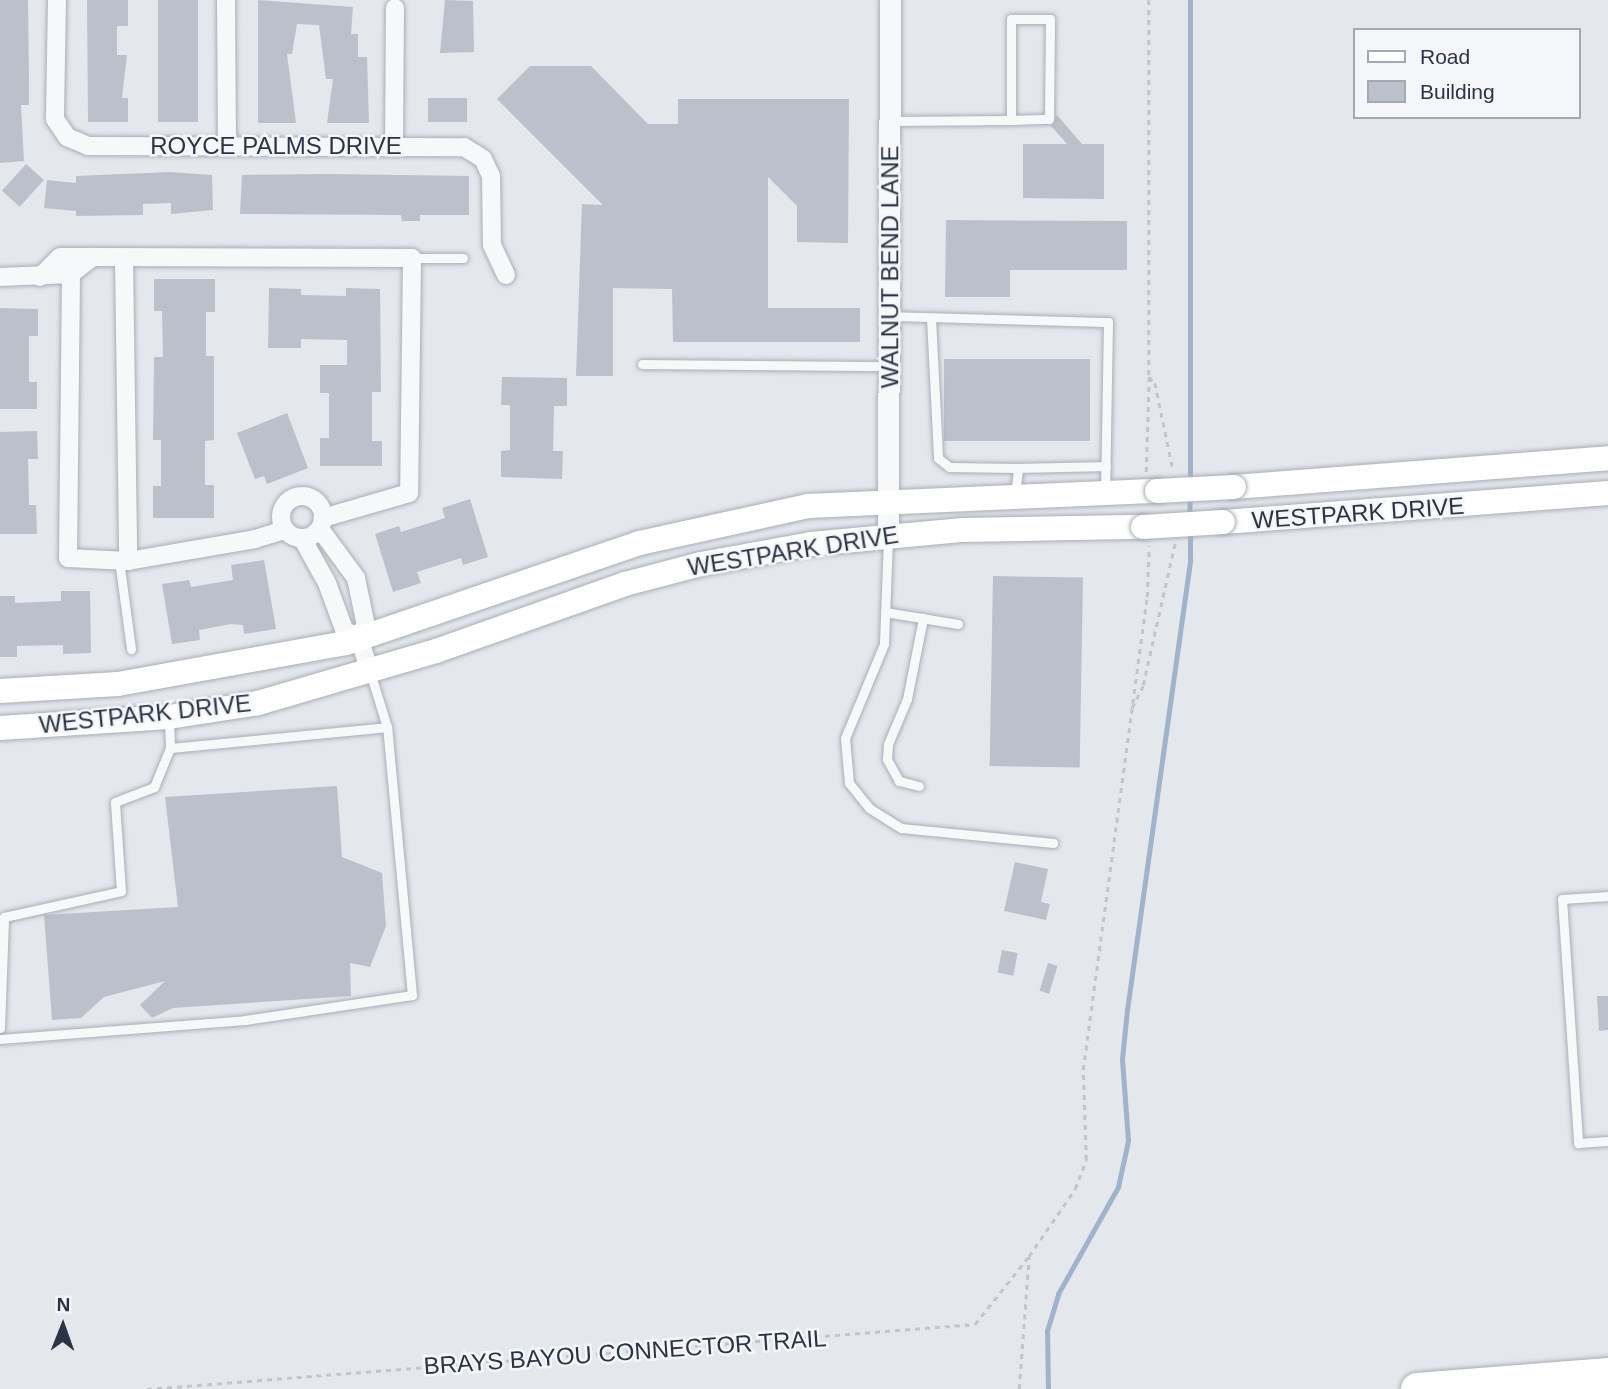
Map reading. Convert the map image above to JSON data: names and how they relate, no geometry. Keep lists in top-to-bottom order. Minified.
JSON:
{"streets":{"main road":["WESTPARK DRIVE"],"street":["ROYCE PALMS DRIVE","WALNUT BEND LANE"],"path":["BRAYS BAYOU CONNECTOR TRAIL"]},"crossings":[["WALNUT BEND LANE","WESTPARK DRIVE"],["WESTPARK DRIVE","BRAYS BAYOU CONNECTOR TRAIL"]],"legend":["Road","Building"],"north":"top"}
